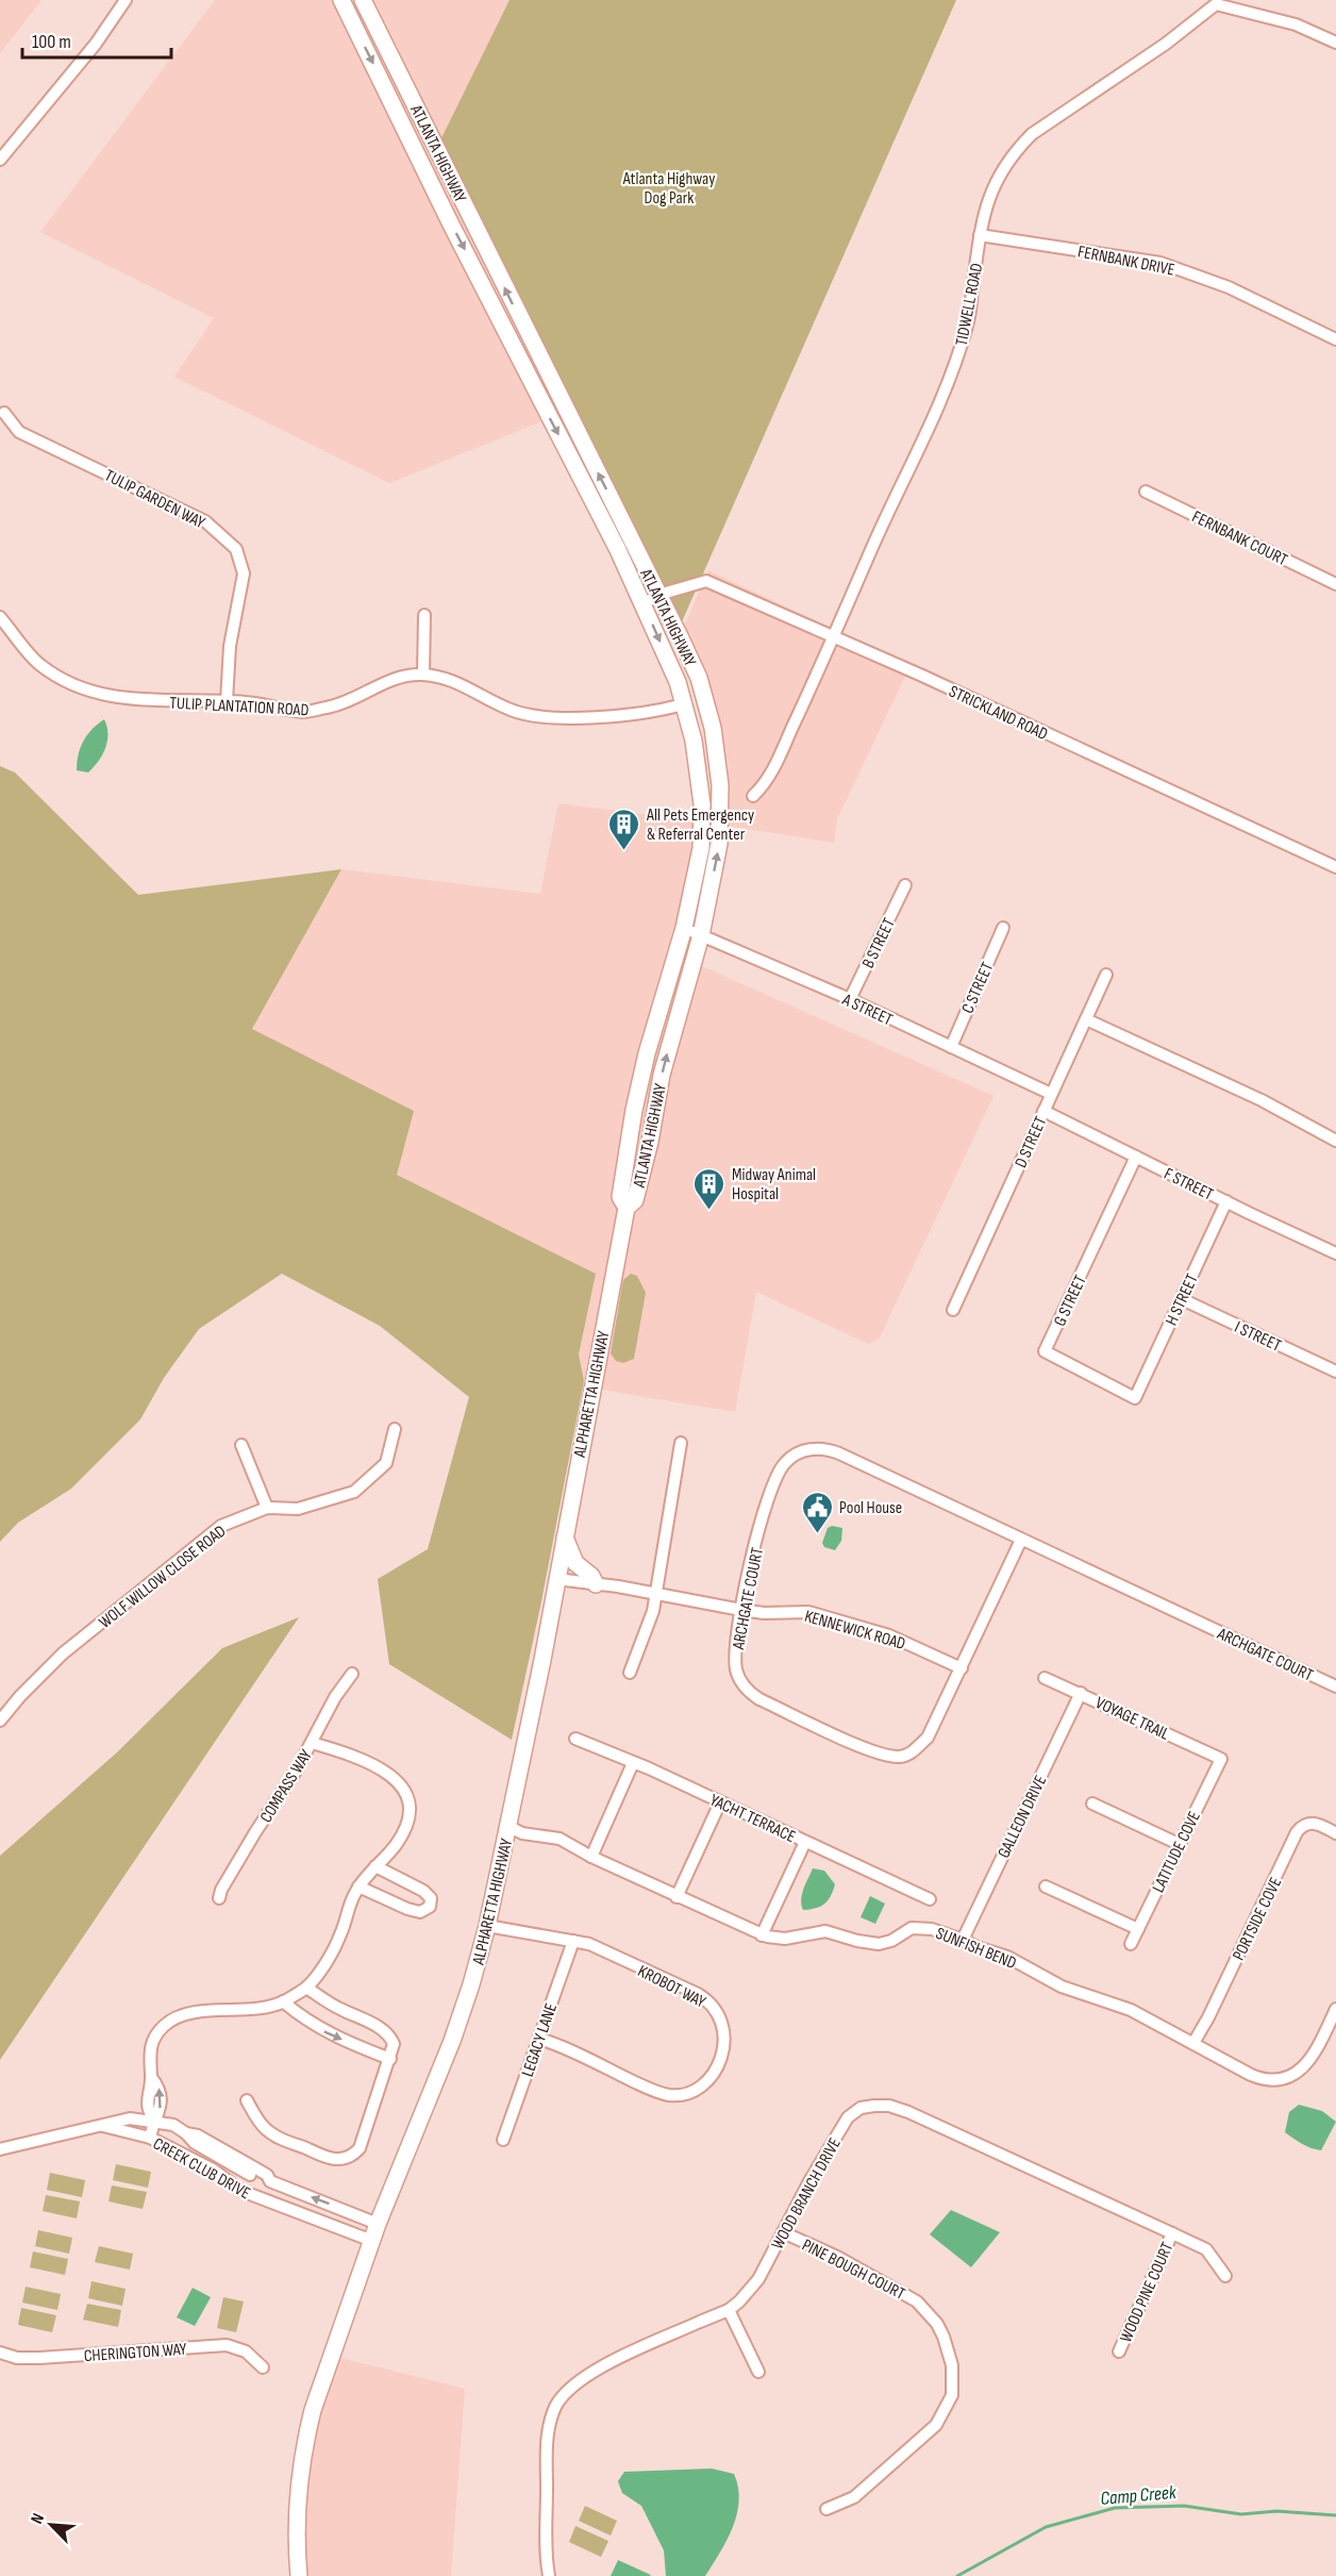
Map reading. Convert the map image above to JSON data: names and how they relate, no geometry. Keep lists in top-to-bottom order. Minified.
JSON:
{"streets":{"main road":["ATLANTA HIGHWAY","ALPHARETTA HIGHWAY"],"street":["FERNBANK DRIVE","TIDWELL ROAD","TULIP GARDEN WAY","FERNBANK COURT","TULIP PLANTATION ROAD","STRICKLAND ROAD","B STREET","C STREET","A STREET","D STREET","F STREET","H STREET","G STREET","I STREET","WOLF WILLOW CLOSE ROAD","ARCHGATE COURT","KENNEWICK ROAD","VOYAGE TRAIL","COMPASS WAY","GALLEON DRIVE","YACHT TERRACE","LATITUDE COVE","PORTSIDE COVE","SUNFISH BEND","KROBOT WAY","LEGACY LANE","CREEK CLUB DRIVE","WOOD BRANCH DRIVE","PINE BOUGH COURT","WOOD PINE COURT","CHERINGTON WAY"]},"crossings":[["ATLANTA HIGHWAY","TULIP PLANTATION ROAD"],["ATLANTA HIGHWAY","STRICKLAND ROAD"],["ATLANTA HIGHWAY","A STREET"],["ATLANTA HIGHWAY","ALPHARETTA HIGHWAY"],["FERNBANK DRIVE","TIDWELL ROAD"],["TIDWELL ROAD","STRICKLAND ROAD"],["TULIP GARDEN WAY","TULIP PLANTATION ROAD"],["B STREET","A STREET"],["C STREET","A STREET"],["A STREET","D STREET"],["D STREET","F STREET"],["F STREET","H STREET"],["F STREET","G STREET"],["H STREET","G STREET"],["H STREET","I STREET"],["ALPHARETTA HIGHWAY","KENNEWICK ROAD"],["ALPHARETTA HIGHWAY","SUNFISH BEND"],["ALPHARETTA HIGHWAY","KROBOT WAY"],["ALPHARETTA HIGHWAY","CREEK CLUB DRIVE"],["ARCHGATE COURT","KENNEWICK ROAD"],["VOYAGE TRAIL","GALLEON DRIVE"],["VOYAGE TRAIL","LATITUDE COVE"],["GALLEON DRIVE","SUNFISH BEND"],["PORTSIDE COVE","SUNFISH BEND"],["KROBOT WAY","LEGACY LANE"],["WOOD BRANCH DRIVE","PINE BOUGH COURT"],["WOOD BRANCH DRIVE","WOOD PINE COURT"]],"water":["Camp Creek"],"parks":["Atlanta Highway Dog Park"],"places":{"building":["All Pets Emergency & Referral Center","Midway Animal Hospital"],"public building":["Pool House"]},"scale_bar":"100 m","north":"top left"}
